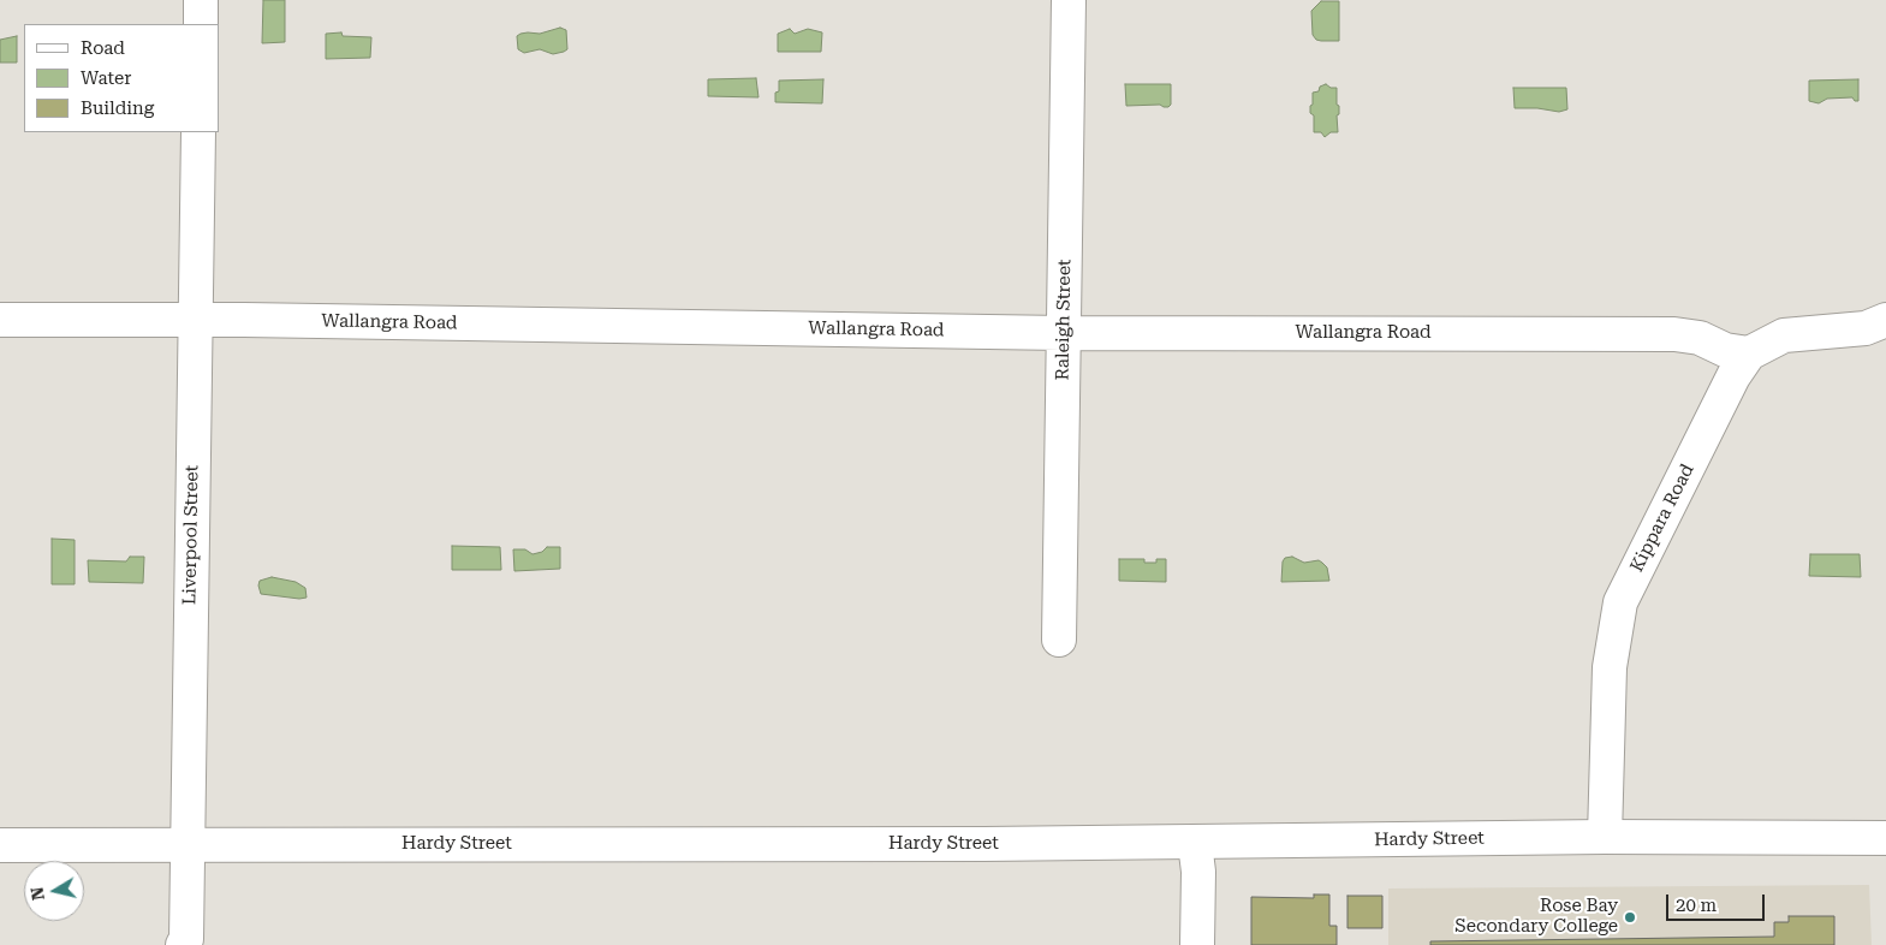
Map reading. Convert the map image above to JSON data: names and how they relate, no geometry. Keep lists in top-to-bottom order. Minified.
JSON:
{"streets":{"street":["Raleigh Street","Wallangra Road","Kippara Road","Liverpool Street","Hardy Street"]},"crossings":[["Raleigh Street","Wallangra Road"],["Wallangra Road","Kippara Road"],["Wallangra Road","Liverpool Street"],["Kippara Road","Hardy Street"],["Liverpool Street","Hardy Street"]],"places":["Rose Bay Secondary College"],"legend":["Road","Water","Building"],"scale_bar":"20 m","north":"left"}
